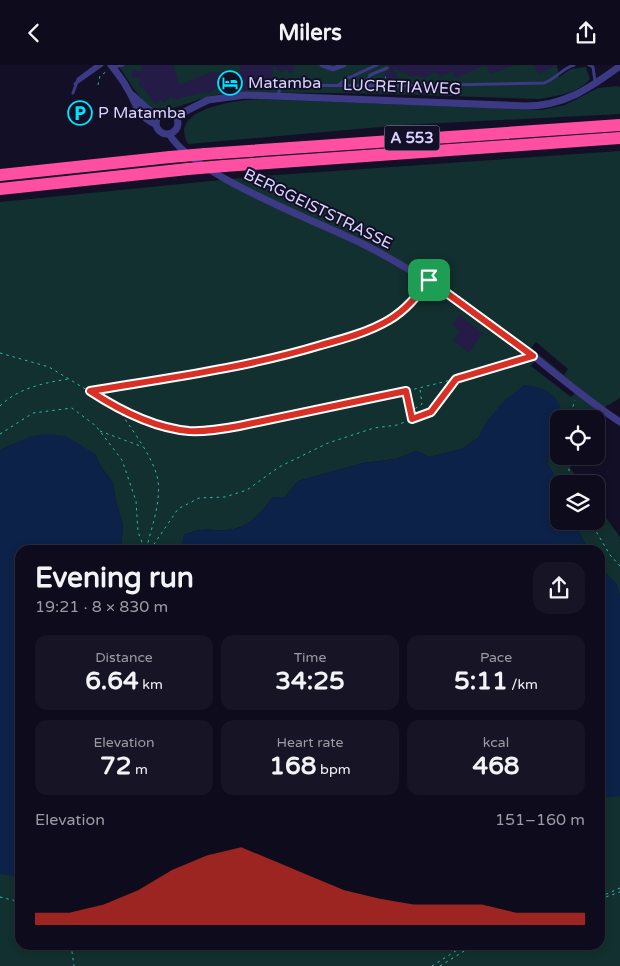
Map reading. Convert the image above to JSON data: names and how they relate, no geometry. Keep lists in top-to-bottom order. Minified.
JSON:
{"streets":{"highway":["A 553"],"street":["LUCRETIAWEG","BERGGEISTSTRASSE"]},"crossings":[["LUCRETIAWEG","BERGGEISTSTRASSE"]],"places":{"hotel":["Matamba"],"parking":["P Matamba"]},"page":{"header":"Milers","heading":["Evening run","19:21 · 8 × 830 m"],"stats":[["Distance","6.64 km"],["Time","34:25"],["Pace","5:11 /km"],["Elevation","72 m"],["Heart rate","168 bpm"],["kcal","468"]],"chart":["Elevation","151–160 m"]}}
